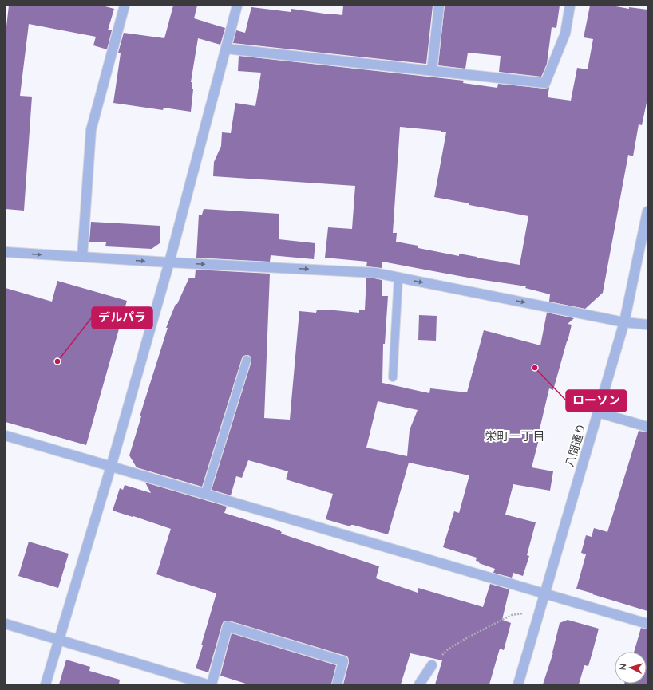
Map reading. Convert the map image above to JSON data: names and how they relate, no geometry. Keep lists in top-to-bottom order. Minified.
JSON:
{"streets":{"street":["八間通り"]},"districts":["栄町一丁目"],"places":["デルパラ","ローソン"],"north":"left"}
